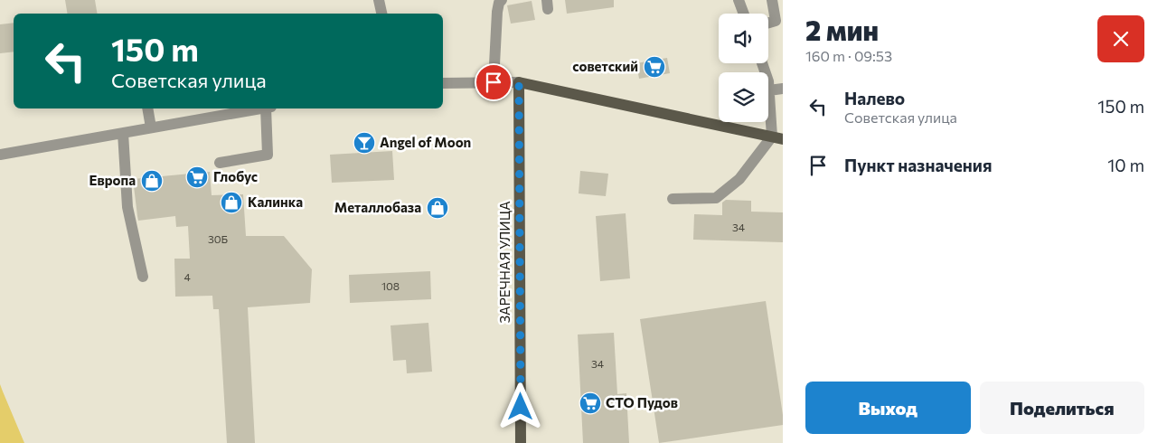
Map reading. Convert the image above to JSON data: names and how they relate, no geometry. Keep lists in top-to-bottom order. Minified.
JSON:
{"streets":{"main road":["ЗАРЕЧНАЯ УЛИЦА"]},"places":{"supermarket":["советский","Глобус","СТО Пудов"],"bar":["Angel of Moon"],"shop":["Европа","Калинка","Металлобаза"]},"house_numbers":["34","30Б","4","108","34"],"page":{"heading":["2 мин","160 m · 09:53"],"turn":["150 m","Советская улица"],"list":[{"name":"Налево","note":"Советская улица","value":"150 m"},{"name":"Пункт назначения","value":"10 m"}],"buttons":["Выход","Поделиться"]}}
